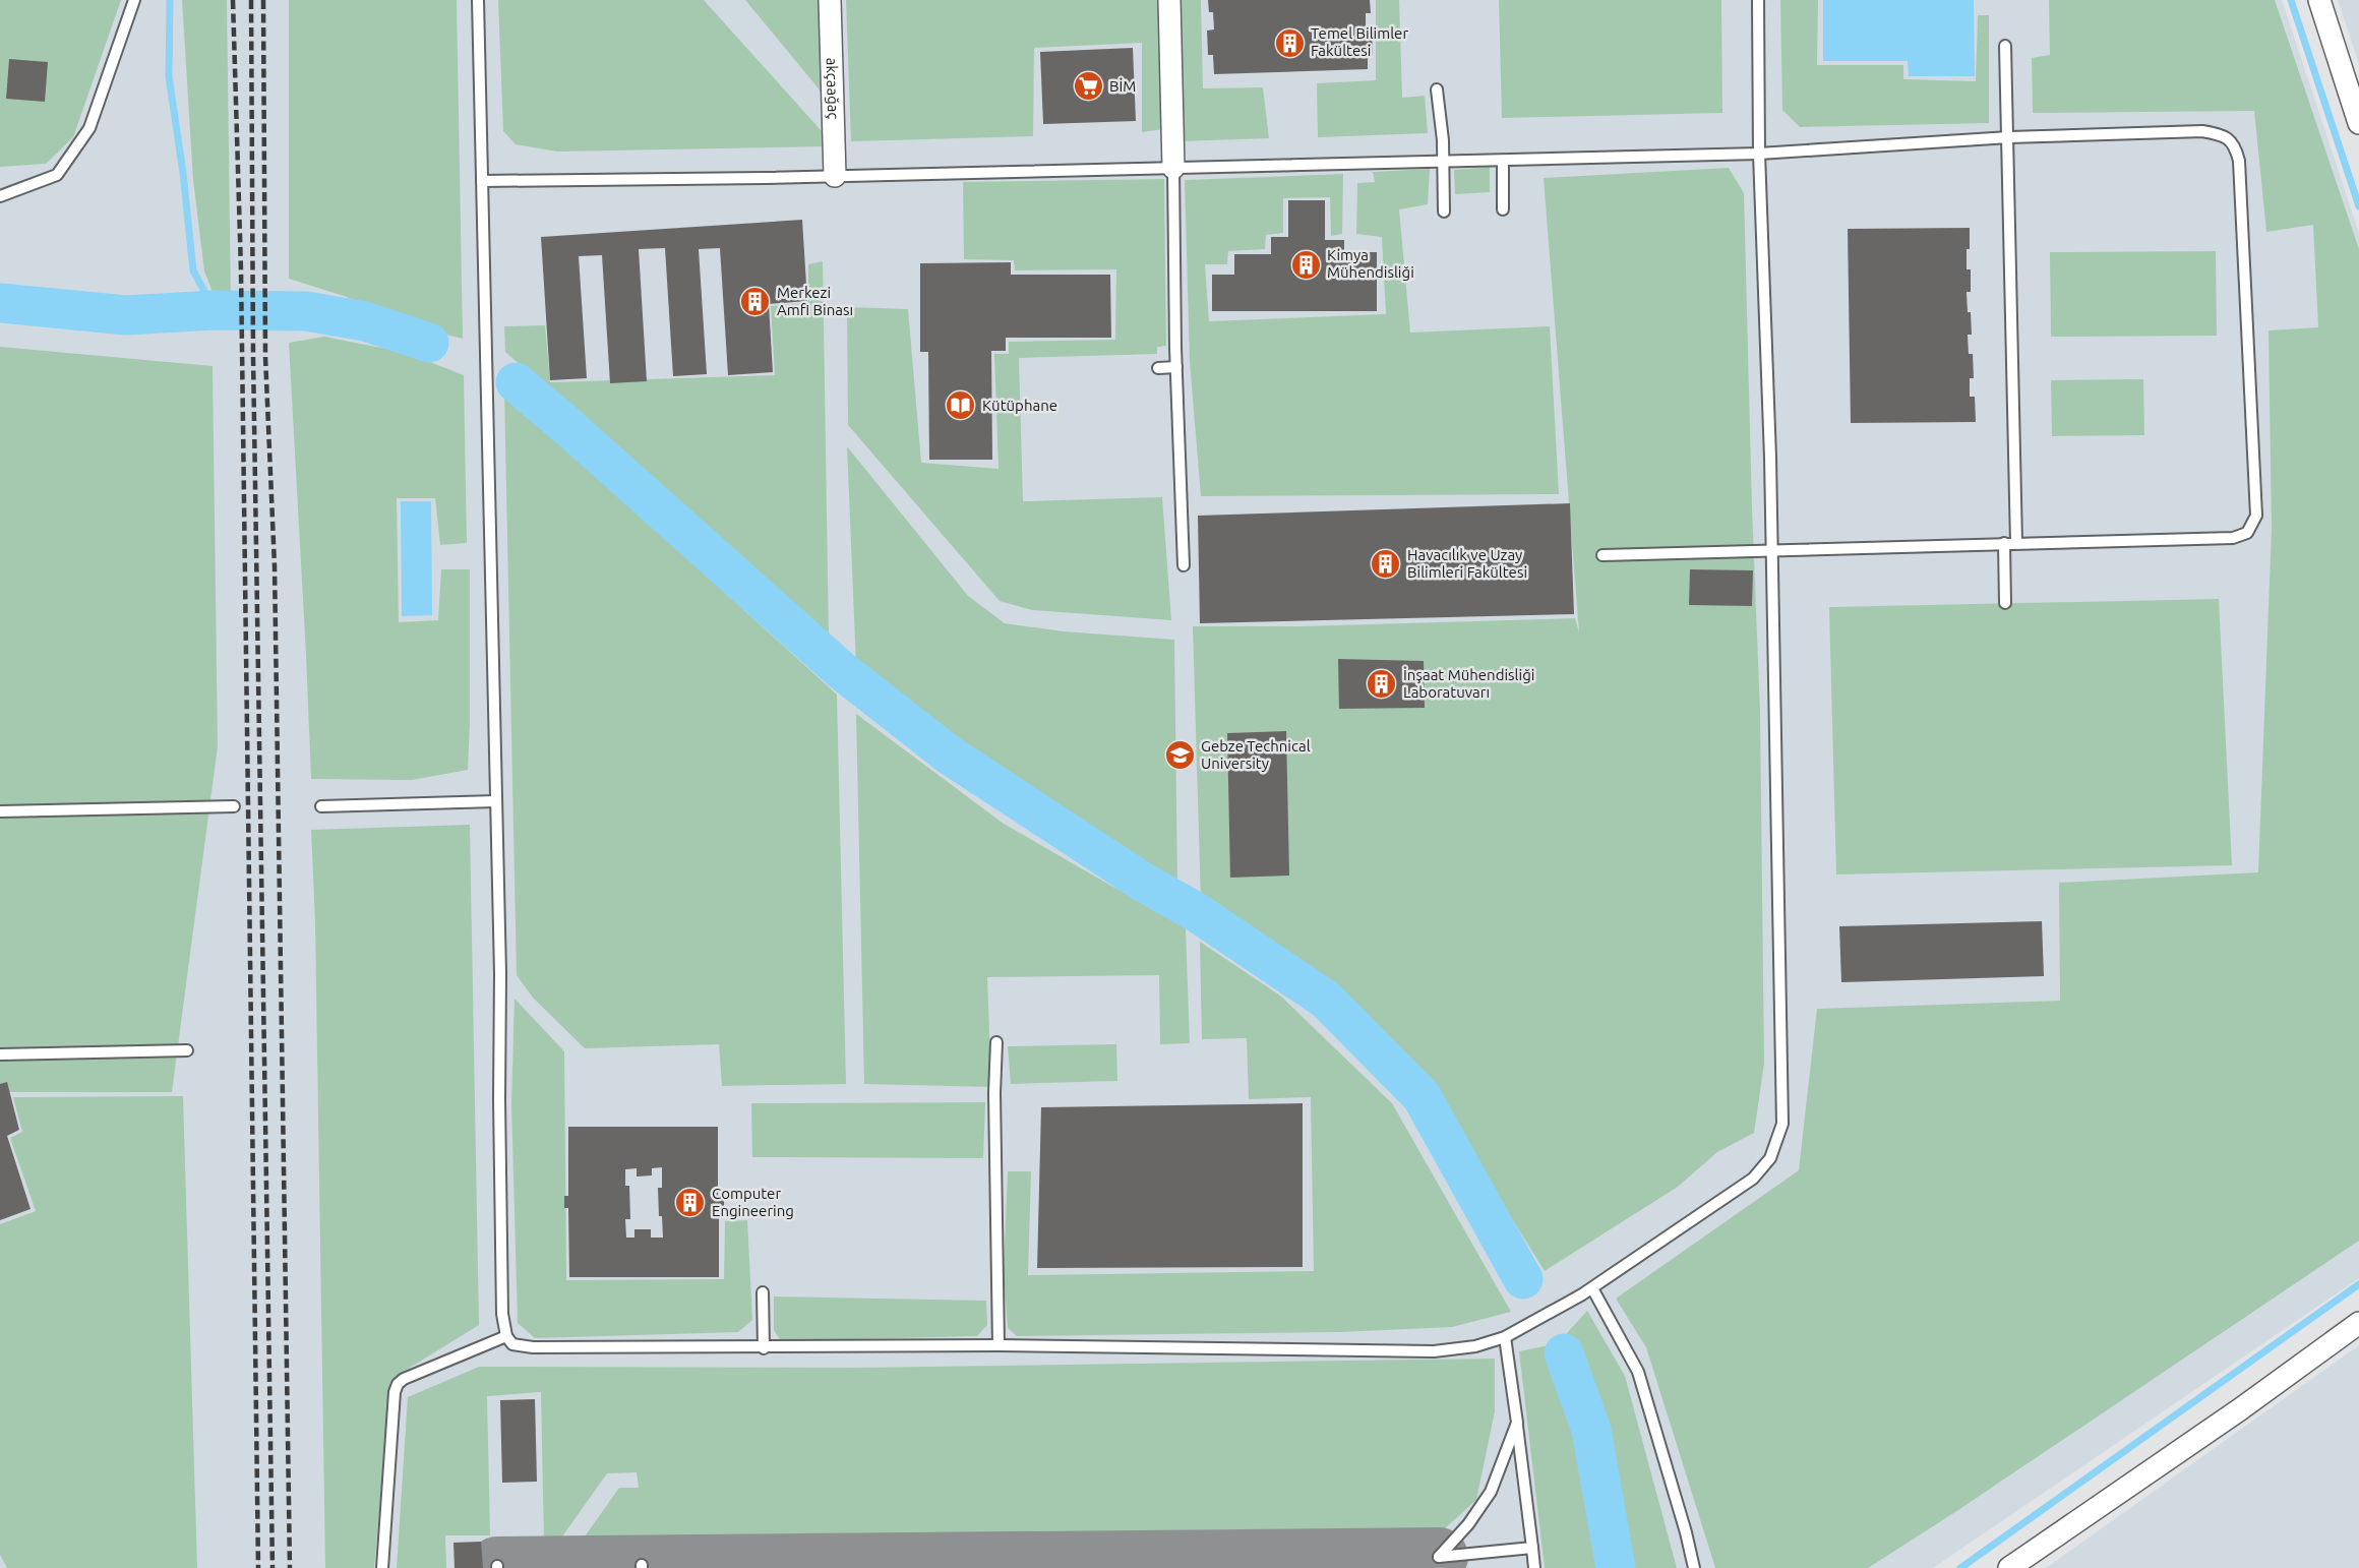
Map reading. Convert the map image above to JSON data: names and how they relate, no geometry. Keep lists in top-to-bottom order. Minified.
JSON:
{"streets":{"street":["akçaağaç"]},"places":{"building":["Temel Bilimler Fakültesi","Kimya Mühendisliği","Merkezi Amfi Binası","Havacılık ve Uzay Bilimleri Fakültesi","İnşaat Mühendisliği Laboratuvarı","Computer Engineering"],"supermarket":["BİM"],"library":["Kütüphane"],"school or university":["Gebze Technical University"]}}
